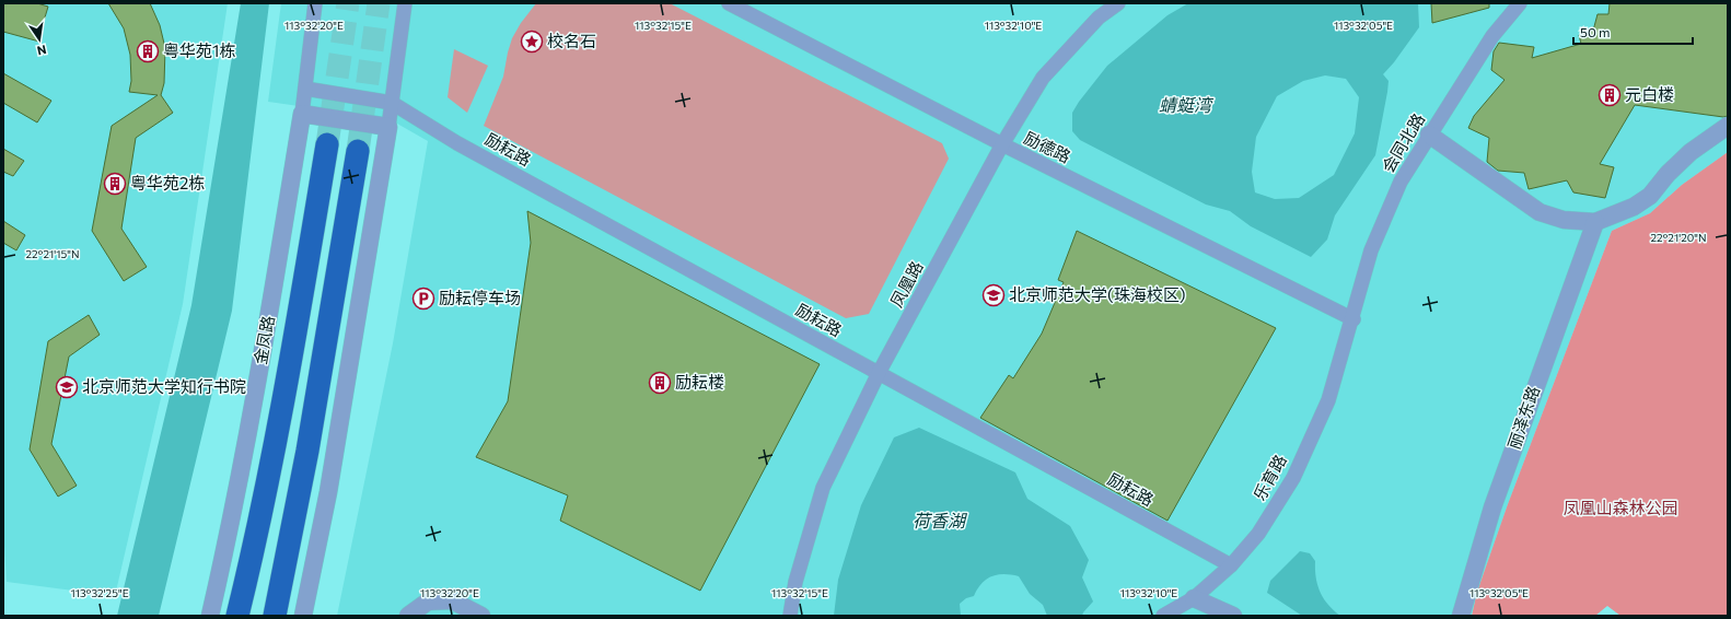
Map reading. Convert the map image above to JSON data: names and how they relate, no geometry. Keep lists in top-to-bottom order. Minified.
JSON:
{"streets":{"highway":["金凤路"],"street":["会同北路","励德路","励耘路","凤凰路","丽泽东路","乐育路"]},"crossings":[["会同北路","励德路"],["会同北路","乐育路"],["励德路","凤凰路"],["励德路","乐育路"],["励耘路","凤凰路"],["励耘路","乐育路"]],"water":["蜻蜓湾","荷香湖"],"parks":["凤凰山森林公园"],"places":{"place":["校名石"],"building":["粤华苑1栋","元白楼","粤华苑2栋","励耘楼"],"school or university":["北京师范大学(珠海校区)","北京师范大学知行书院"],"parking":["励耘停车场"]},"scale_bar":"50 m","north":"bottom","coordinates":["113°32'20\"E","113°32'15\"E","113°32'10\"E","113°32'05\"E","22°21'20\"N","22°21'15\"N","113°32'25\"E"]}
